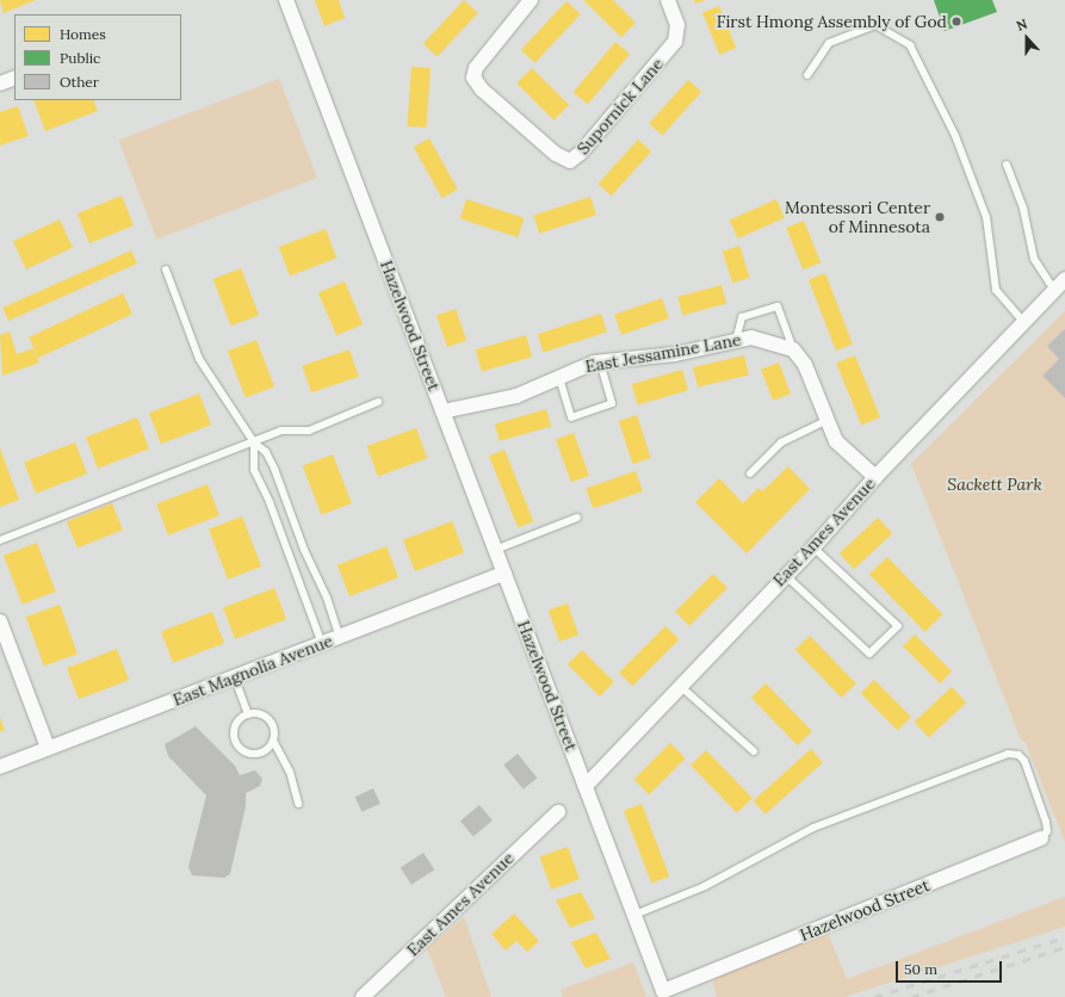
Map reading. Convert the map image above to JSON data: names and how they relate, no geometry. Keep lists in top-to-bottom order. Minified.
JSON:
{"streets":{"street":["Supornick Lane","Hazelwood Street","East Jessamine Lane","East Ames Avenue","East Magnolia Avenue"]},"crossings":[["Hazelwood Street","East Jessamine Lane"],["Hazelwood Street","East Ames Avenue"],["Hazelwood Street","East Magnolia Avenue"]],"parks":["Sackett Park"],"places":["First Hmong Assembly of God","Montessori Center of Minnesota"],"legend":["Homes","Public","Other"],"scale_bar":"50 m","north":"top"}
